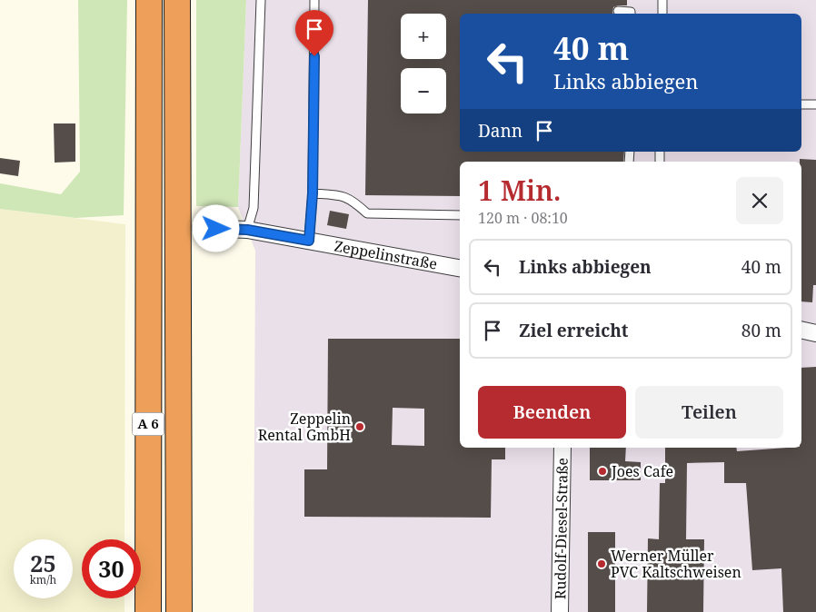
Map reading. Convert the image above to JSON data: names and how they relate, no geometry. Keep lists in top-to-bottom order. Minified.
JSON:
{"streets":{"highway":["A 6"],"street":["Zeppelinstraße","Rudolf-Diesel-Straße"]},"crossings":[["Zeppelinstraße","A 6"]],"places":["Zeppelin Rental GmbH","Joes Cafe","Werner Müller PVC Kaltschweisen"],"page":{"map_buttons":["+","−"],"turn":["40 m","Links abbiegen"],"then":"Dann","heading":["1 Min.","120 m · 08:10"],"list":[{"name":"Links abbiegen","value":"40 m"},{"name":"Ziel erreicht","value":"80 m"}],"buttons":["Beenden","Teilen"],"speed":"25 km/h","limit":"30"}}
